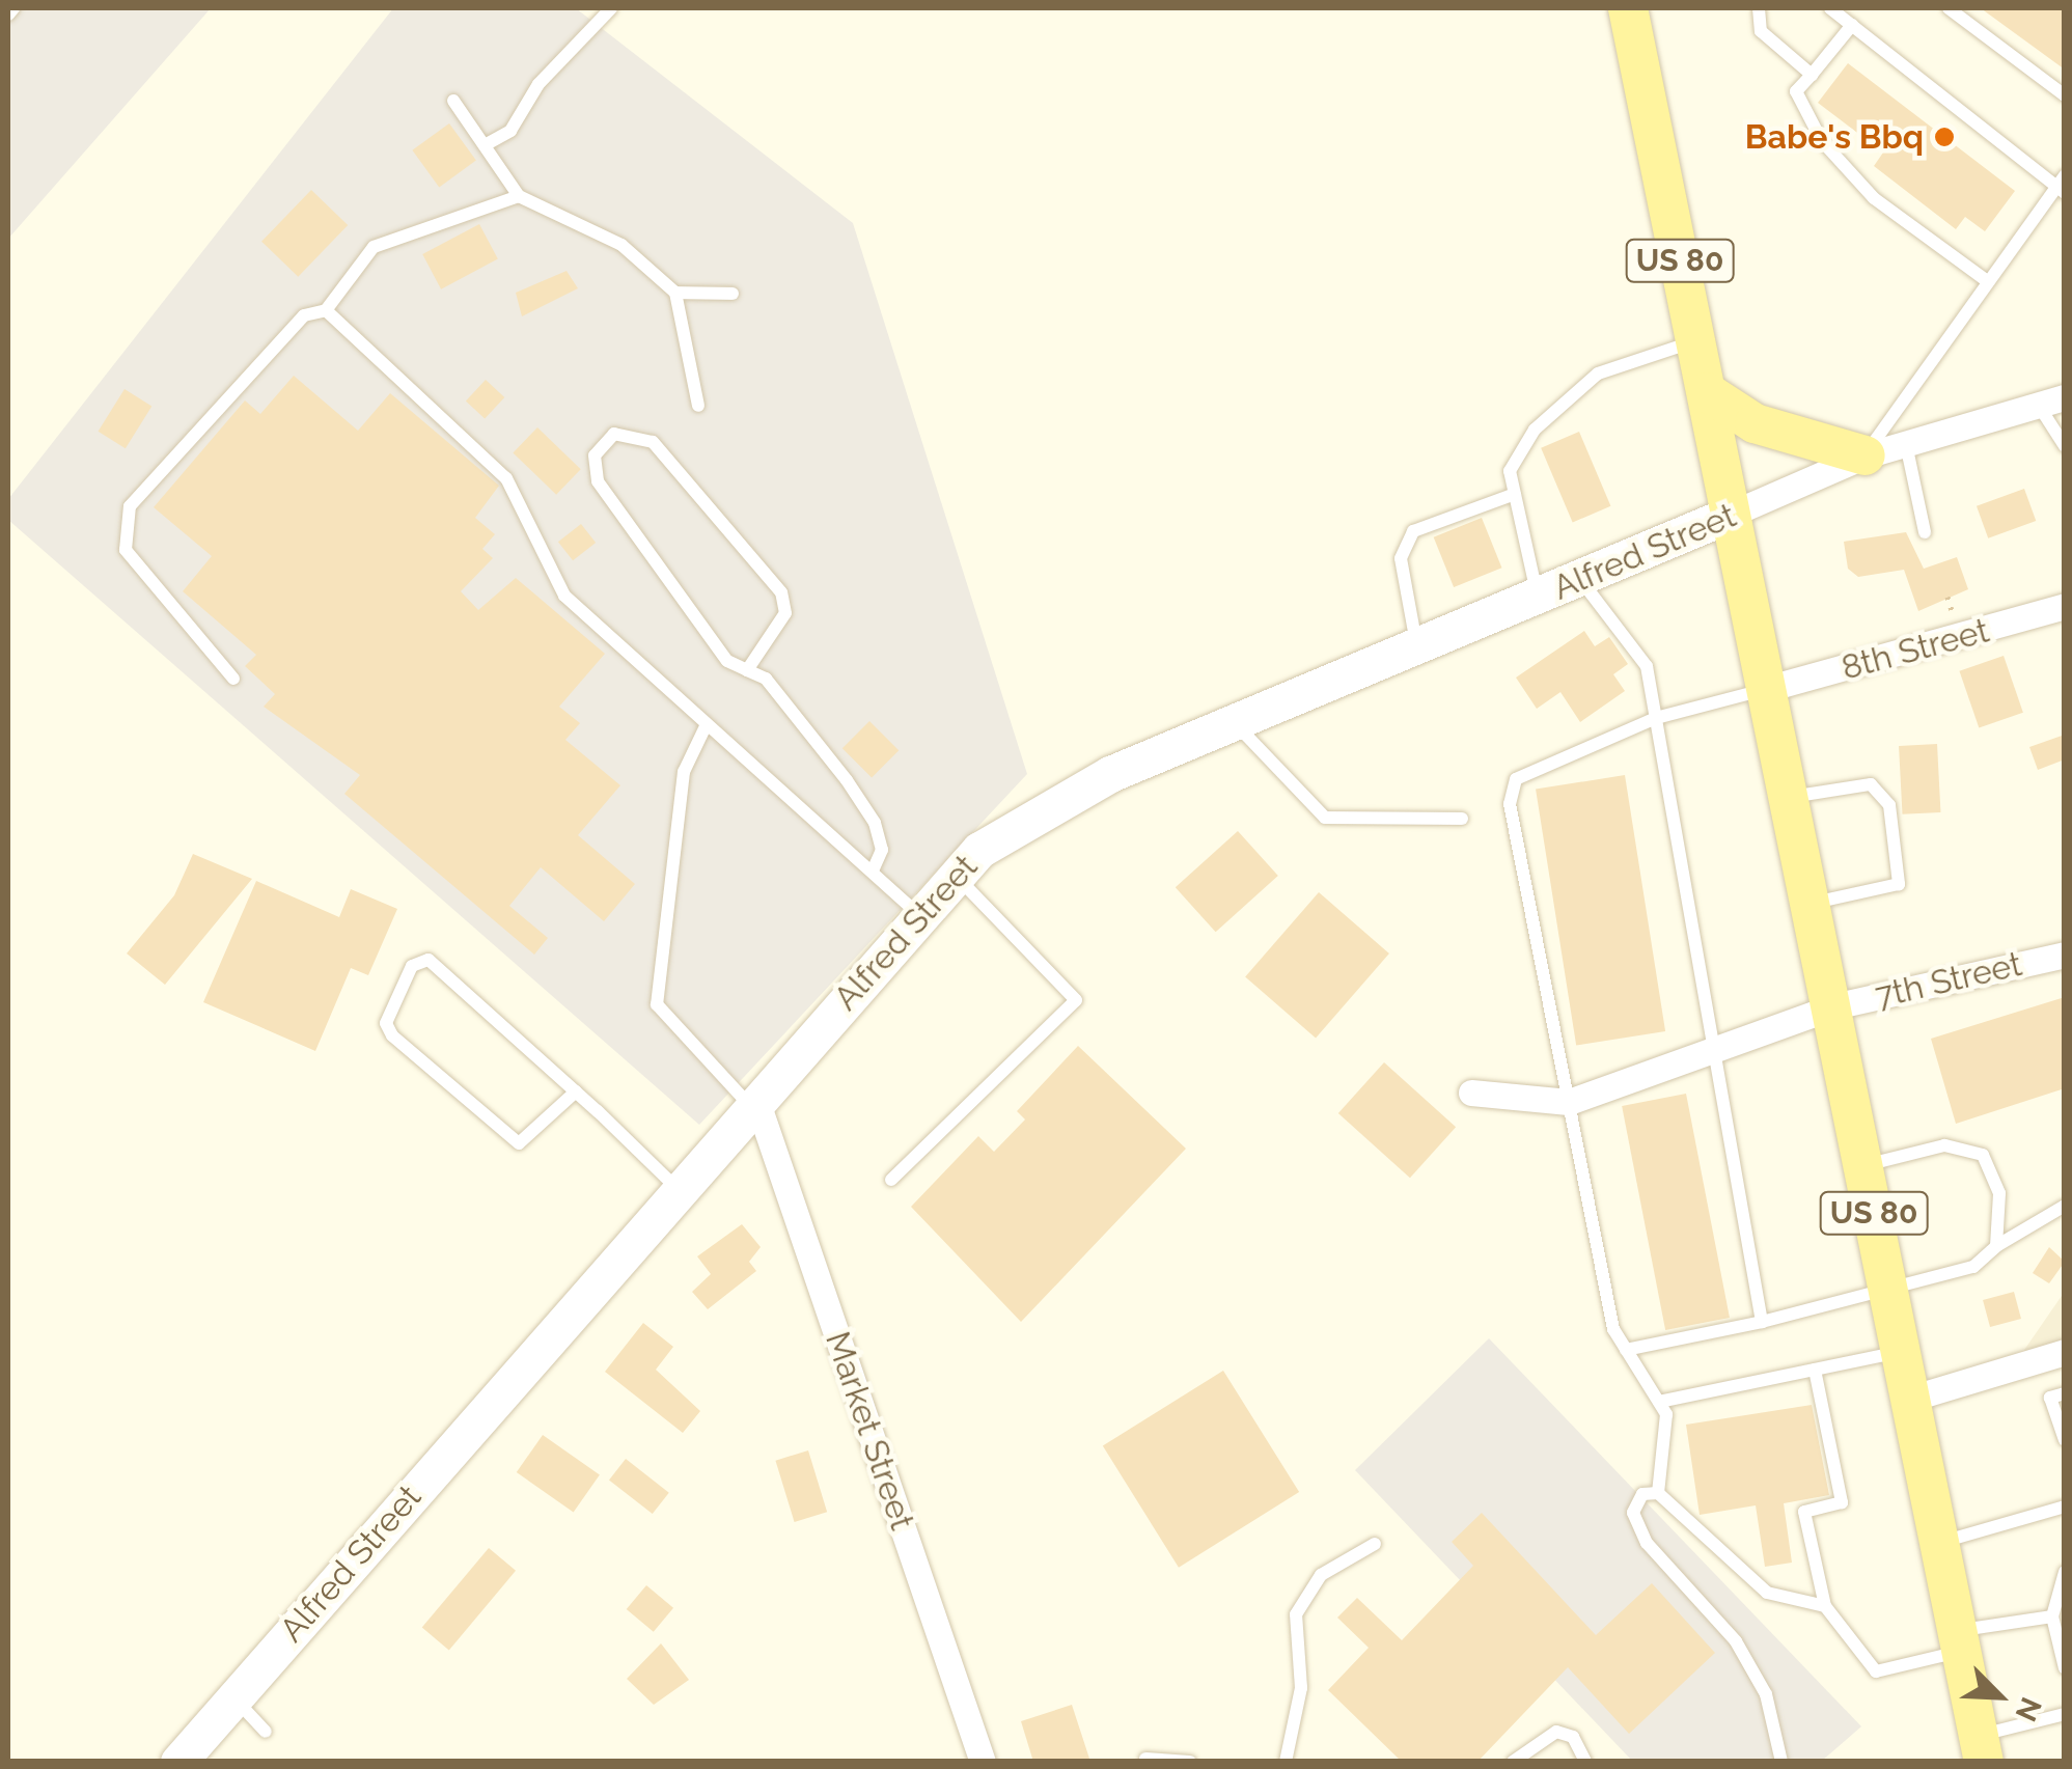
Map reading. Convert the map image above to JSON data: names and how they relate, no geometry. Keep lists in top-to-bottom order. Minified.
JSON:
{"streets":{"main road":["US 80","Alfred Street"],"street":["8th Street","7th Street","Market Street"]},"crossings":[["US 80","Alfred Street"],["US 80","8th Street"],["US 80","7th Street"],["Alfred Street","Market Street"]],"places":["Babe's Bbq"],"north":"bottom right"}
